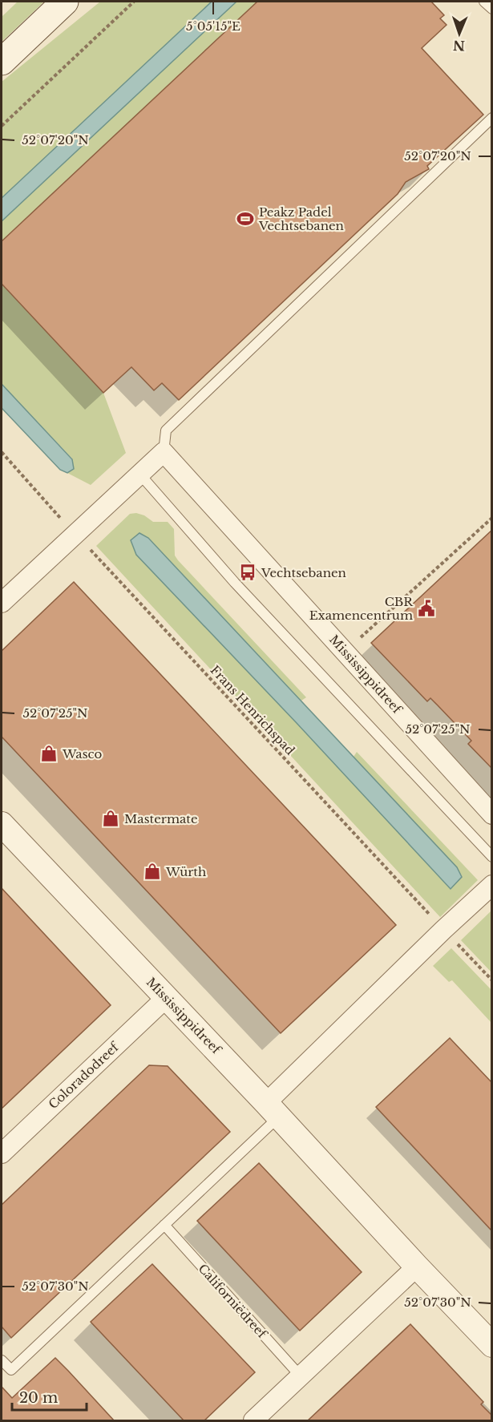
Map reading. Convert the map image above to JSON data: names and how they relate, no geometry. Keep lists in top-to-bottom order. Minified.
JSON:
{"streets":{"street":["Mississippidreef","Coloradodreef"],"lane":["Californiëdreef"],"path":["Frans Henrichspad"]},"crossings":[["Mississippidreef","Coloradodreef"]],"places":{"sports":["Peakz Padel Vechtsebanen"],"bus stop":["Vechtsebanen"],"public building":["CBR Examencentrum"],"shop":["Wasco","Mastermate","Würth"]},"scale_bar":"20 m","north":"bottom","coordinates":["5°05'15\"E","52°07'20\"N","52°07'25\"N","52°07'30\"N"]}
